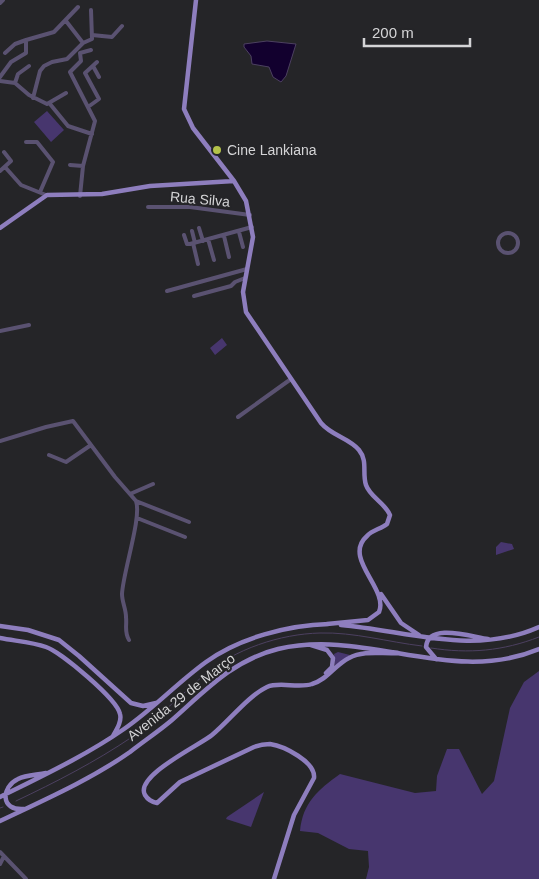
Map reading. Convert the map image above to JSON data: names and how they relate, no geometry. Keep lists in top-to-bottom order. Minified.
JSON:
{"streets":{"main road":["Avenida 29 de Março"],"street":["Rua Silva"]},"places":["Cine Lankiana"],"scale_bar":"200 m"}
